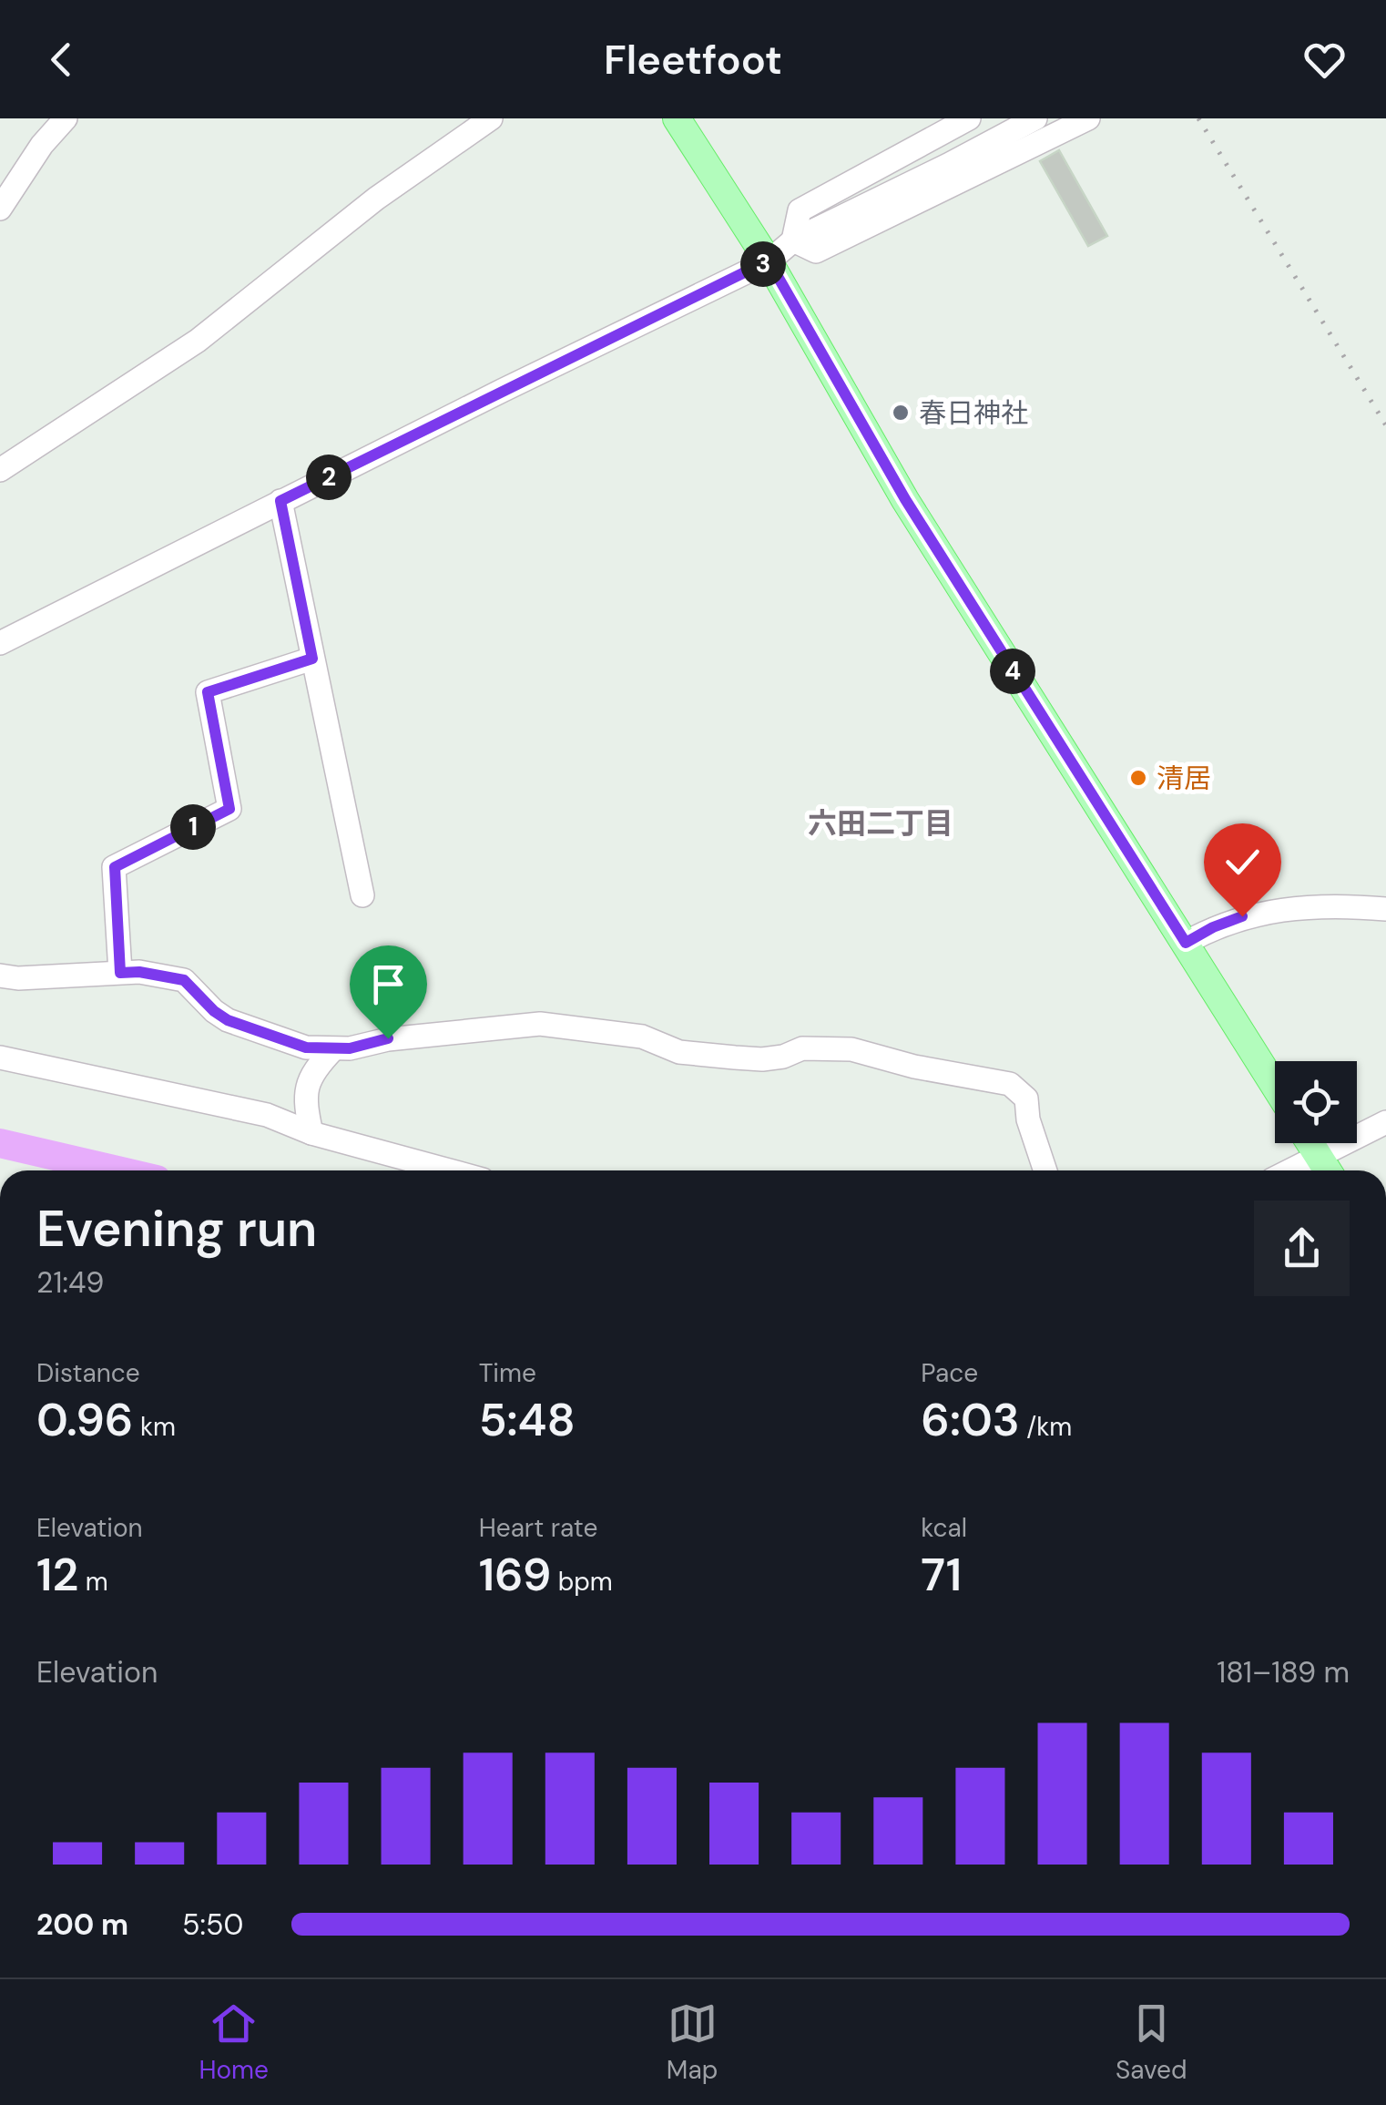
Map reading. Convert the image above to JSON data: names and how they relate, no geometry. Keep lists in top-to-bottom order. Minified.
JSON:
{"districts":["六田二丁目"],"places":["春日神社","清居"],"page":{"header":"Fleetfoot","pins":["3","2","4","1"],"heading":["Evening run","21:49"],"stats":[["Distance","0.96 km"],["Time","5:48"],["Pace","6:03 /km"],["Elevation","12 m"],["Heart rate","169 bpm"],["kcal","71"]],"chart":["Elevation","181–189 m"],"list":[{"name":"200 m","note":"5:50"}],"tabs":["Home","Map","Saved"]}}
